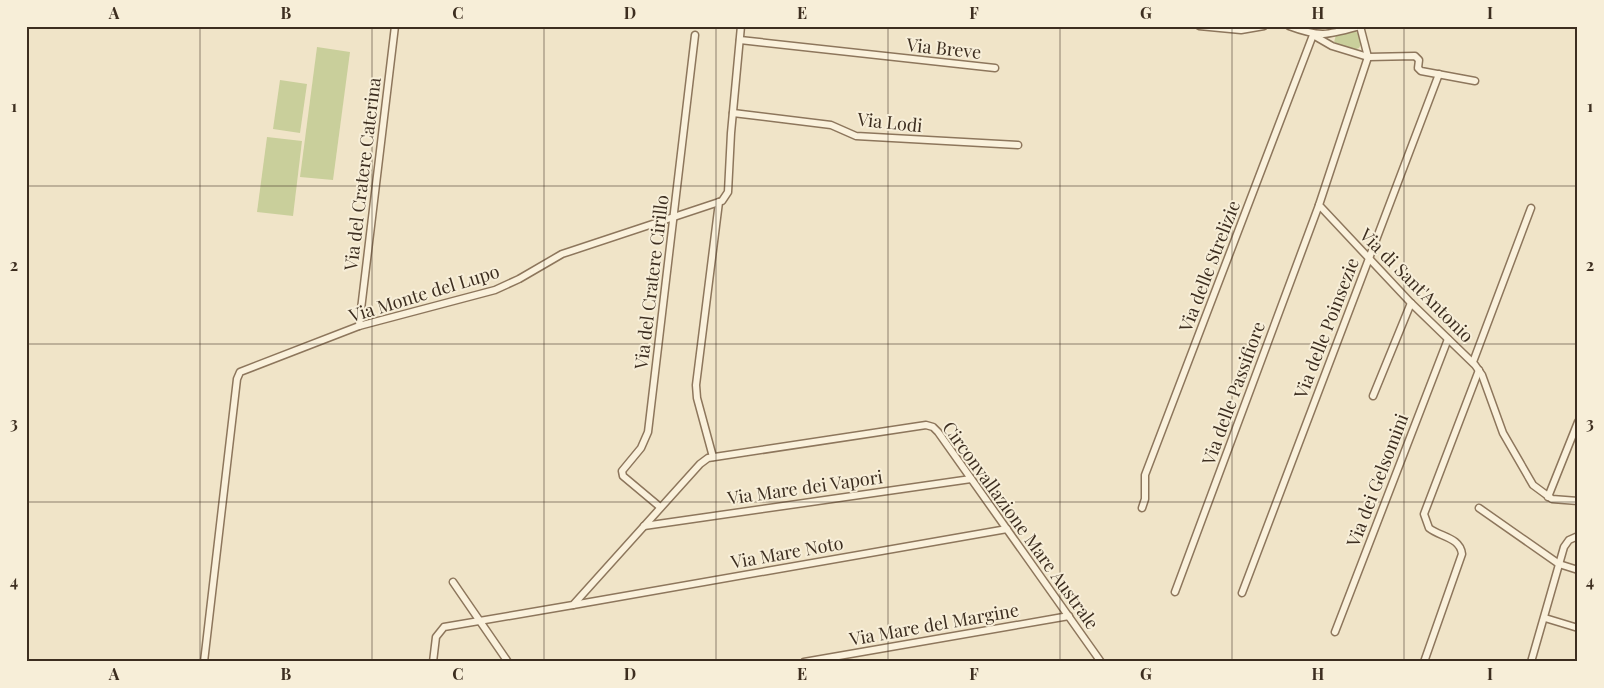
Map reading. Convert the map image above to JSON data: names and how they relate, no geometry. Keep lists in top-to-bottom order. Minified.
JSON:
{"streets":{"street":["Via Breve","Via Lodi","Via del Cratere Caterina","Via delle Strelizie","Via del Cratere Cirillo","Via di Sant'Antonio","Via Monte del Lupo","Via delle Poinsezie","Via delle Passifiore","Via dei Gelsomini","Via Mare dei Vapori","Circonvallazione Mare Australe","Via Mare Noto","Via Mare del Margine"]},"crossings":[["Via del Cratere Caterina","Via Monte del Lupo"],["Via del Cratere Cirillo","Via Monte del Lupo"],["Via del Cratere Cirillo","Circonvallazione Mare Australe"],["Via di Sant'Antonio","Via delle Poinsezie"],["Via di Sant'Antonio","Via delle Passifiore"],["Via di Sant'Antonio","Via dei Gelsomini"],["Via Mare dei Vapori","Circonvallazione Mare Australe"],["Circonvallazione Mare Australe","Via Mare Noto"],["Circonvallazione Mare Australe","Via Mare del Margine"]],"grid":{"columns":["A","B","C","D","E","F","G","H","I"],"rows":["1","2","3","4"]}}
